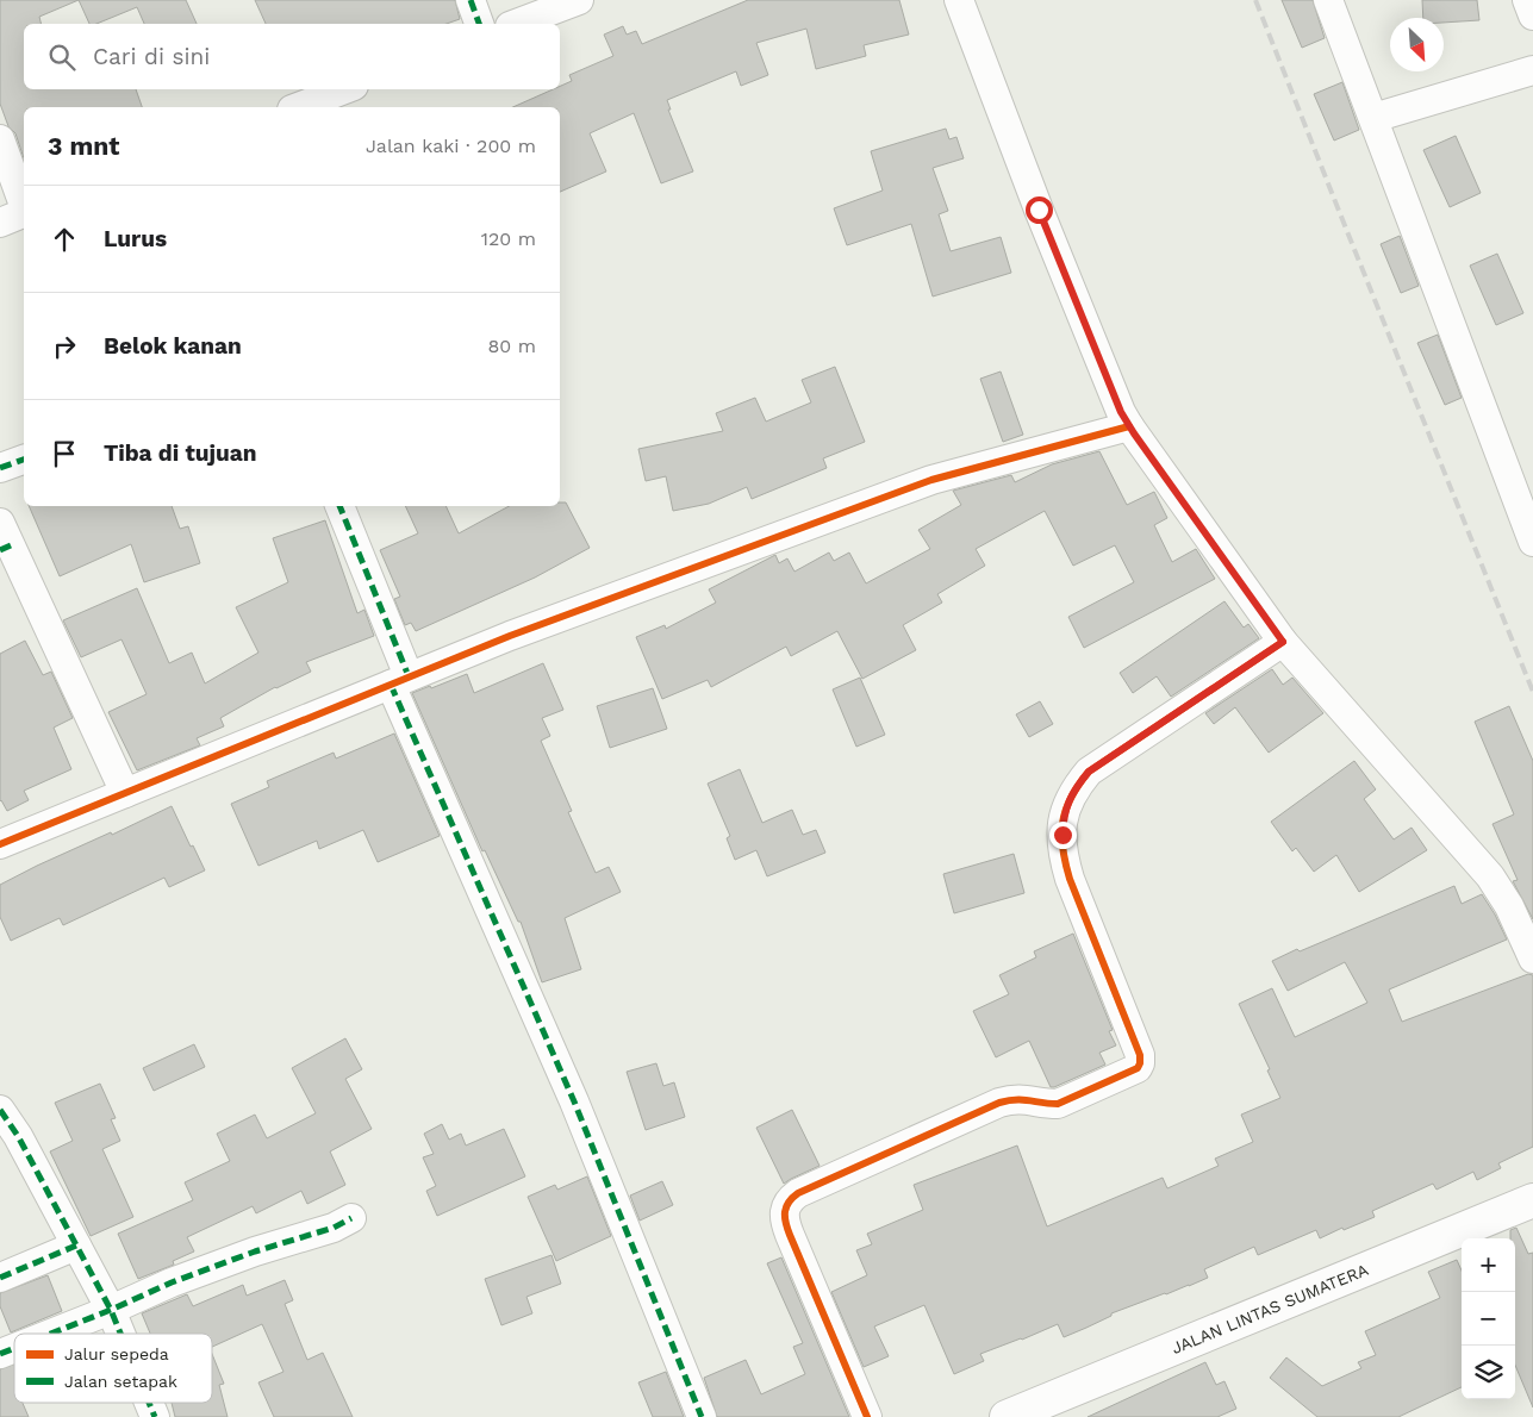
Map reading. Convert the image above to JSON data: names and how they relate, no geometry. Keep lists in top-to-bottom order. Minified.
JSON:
{"streets":{"highway":["JALAN LINTAS SUMATERA"]},"legend":["Jalur sepeda","Jalan setapak"],"north":"bottom right","page":{"search":"Cari di sini","heading":["3 mnt","Jalan kaki · 200 m"],"list":[["Lurus","120 m"],["Belok kanan","80 m"],"Tiba di tujuan"],"map_buttons":["+","−"]}}
